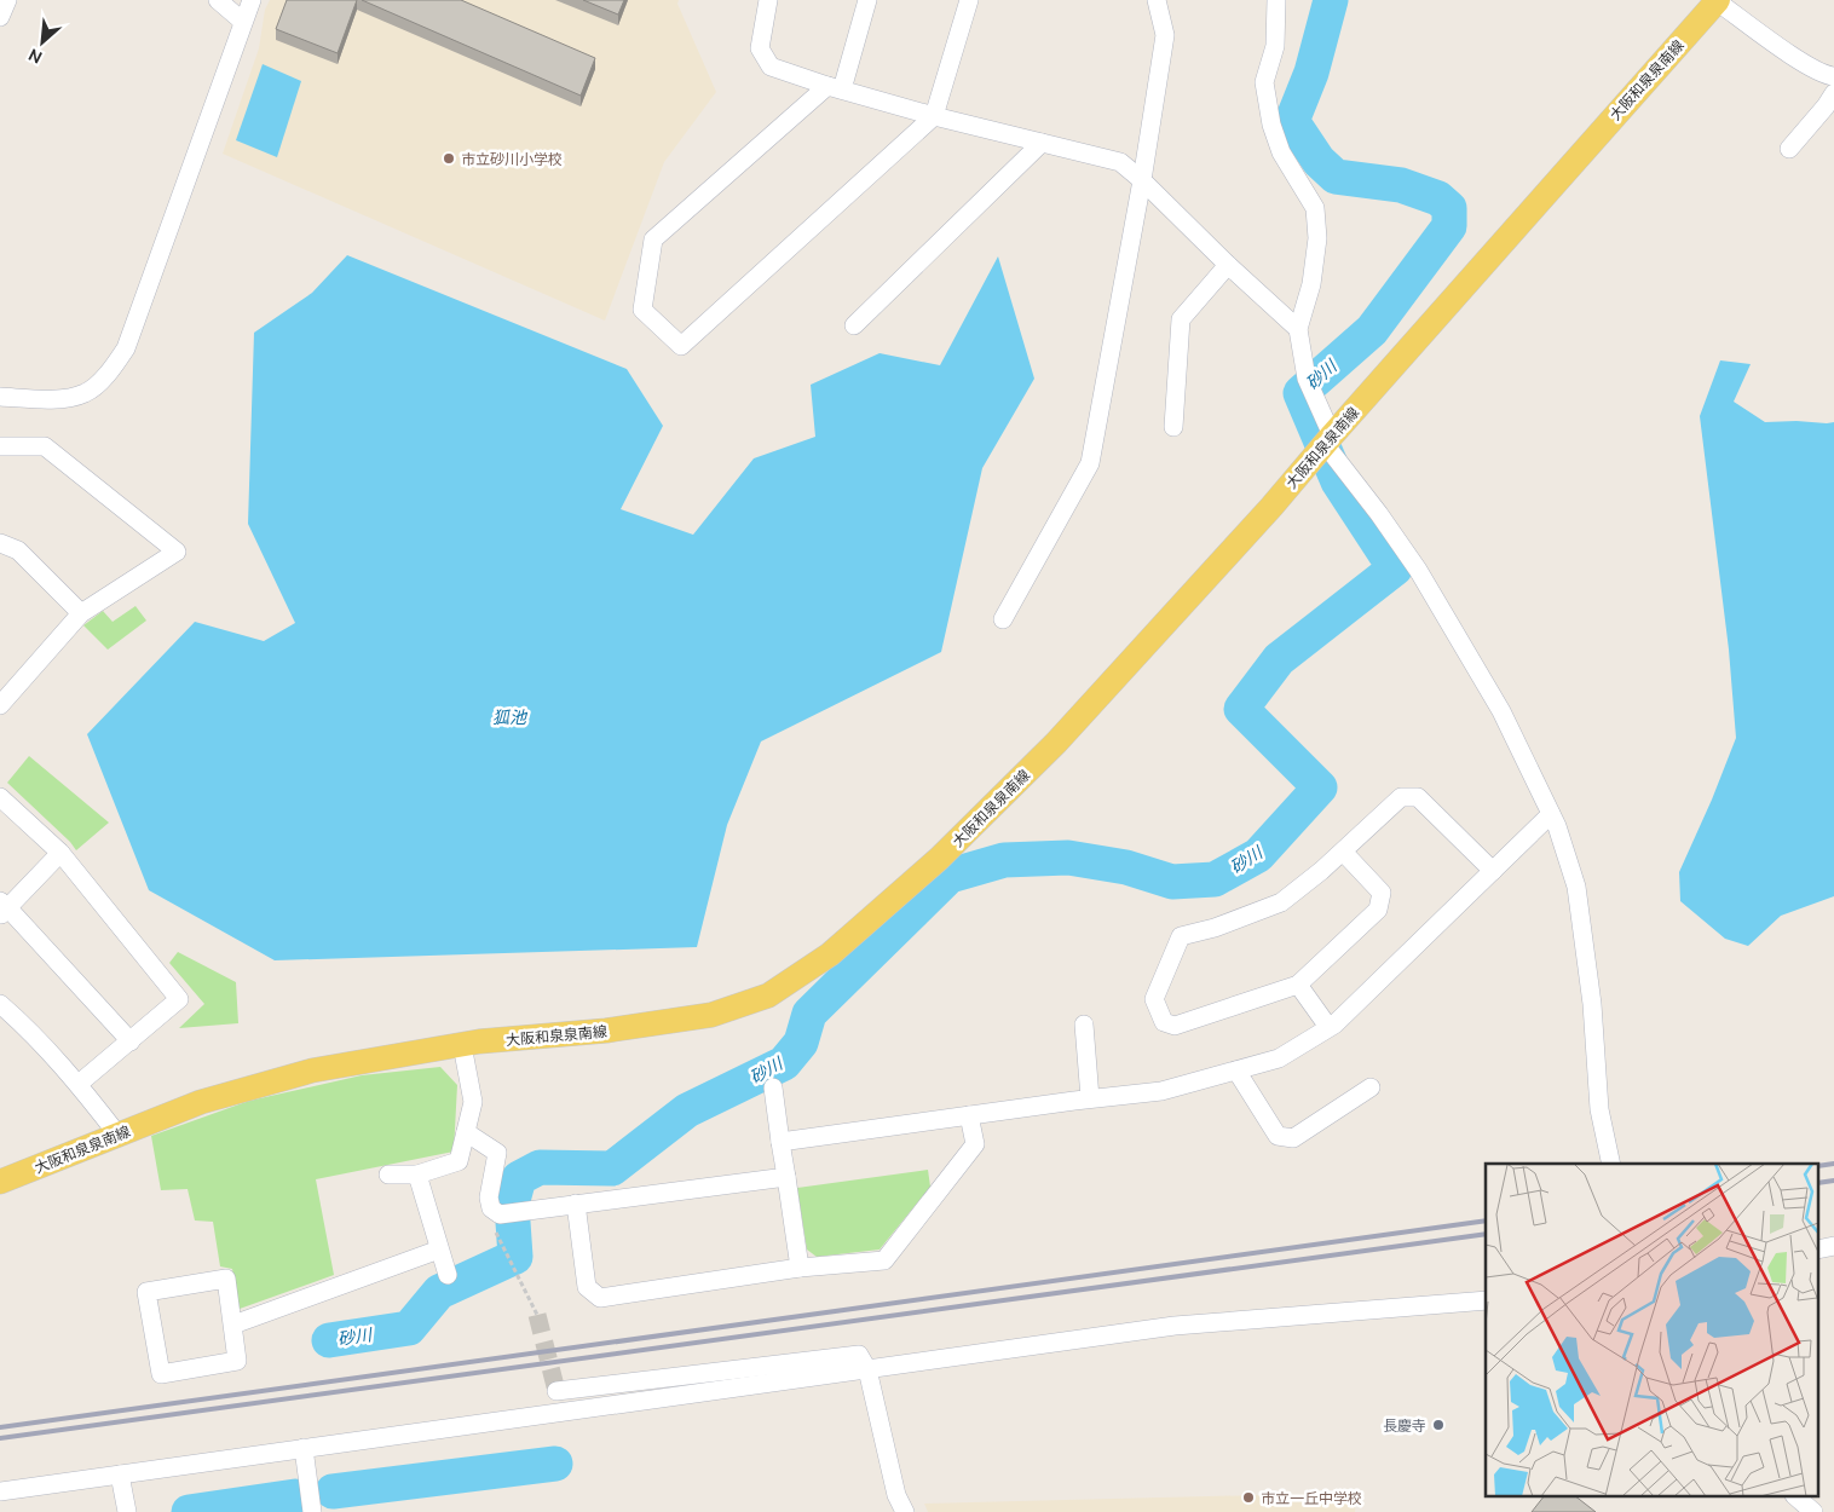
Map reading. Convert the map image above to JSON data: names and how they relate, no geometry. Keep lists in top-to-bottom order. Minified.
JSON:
{"streets":{"main road":["大阪和泉泉南線"]},"water":["砂川","狐池"],"places":["市立砂川小学校","長慶寺","市立一丘中学校"],"north":"bottom left"}
